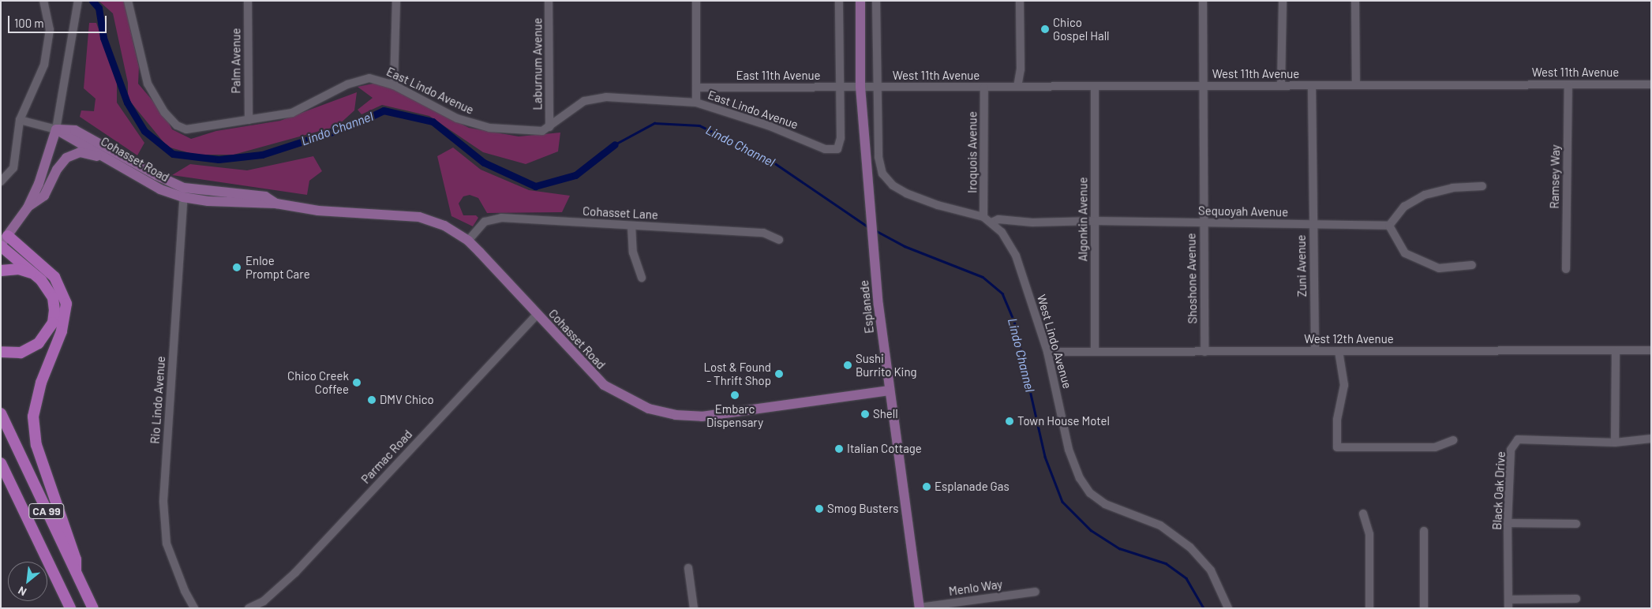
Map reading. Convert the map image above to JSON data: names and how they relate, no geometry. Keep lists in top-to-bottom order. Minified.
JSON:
{"streets":{"highway":["CA 99"],"main road":["Cohasset Road","Esplanade"],"street":["Palm Avenue","Laburnum Avenue","West 11th Avenue","East 11th Avenue","East Lindo Avenue","Iroquois Avenue","Ramsey Way","Sequoyah Avenue","Cohasset Lane","Algonkin Avenue","Zuni Avenue","Shoshone Avenue","West 12th Avenue","West Lindo Avenue","Rio Lindo Avenue","Parmac Road","Black Oak Drive","Menlo Way"]},"crossings":[["Palm Avenue","East Lindo Avenue"],["Laburnum Avenue","East Lindo Avenue"],["West 11th Avenue","East 11th Avenue"],["West 11th Avenue","Iroquois Avenue"],["West 11th Avenue","Ramsey Way"],["West 11th Avenue","Algonkin Avenue"],["West 11th Avenue","Zuni Avenue"],["West 11th Avenue","Shoshone Avenue"],["West 11th Avenue","Esplanade"],["West 11th Avenue","West Lindo Avenue"],["East 11th Avenue","East Lindo Avenue"],["East 11th Avenue","Esplanade"],["Iroquois Avenue","West Lindo Avenue"],["Cohasset Road","Cohasset Lane"],["Cohasset Road","Esplanade"],["Cohasset Road","Rio Lindo Avenue"],["Cohasset Road","Parmac Road"],["Sequoyah Avenue","Algonkin Avenue"],["Sequoyah Avenue","Zuni Avenue"],["Sequoyah Avenue","Shoshone Avenue"],["Sequoyah Avenue","West Lindo Avenue"],["Algonkin Avenue","West 12th Avenue"],["Zuni Avenue","West 12th Avenue"],["Shoshone Avenue","West 12th Avenue"],["Esplanade","Menlo Way"],["West 12th Avenue","West Lindo Avenue"]],"water":["Lindo Channel"],"places":["Chico Gospel Hall","Enloe Prompt Care","Sushi Burrito King","Lost & Found - Thrift Shop","Chico Creek Coffee","Embarc Dispensary","DMV Chico","Shell","Town House Motel","Italian Cottage","Esplanade Gas","Smog Busters"],"scale_bar":"100 m","north":"bottom left"}
